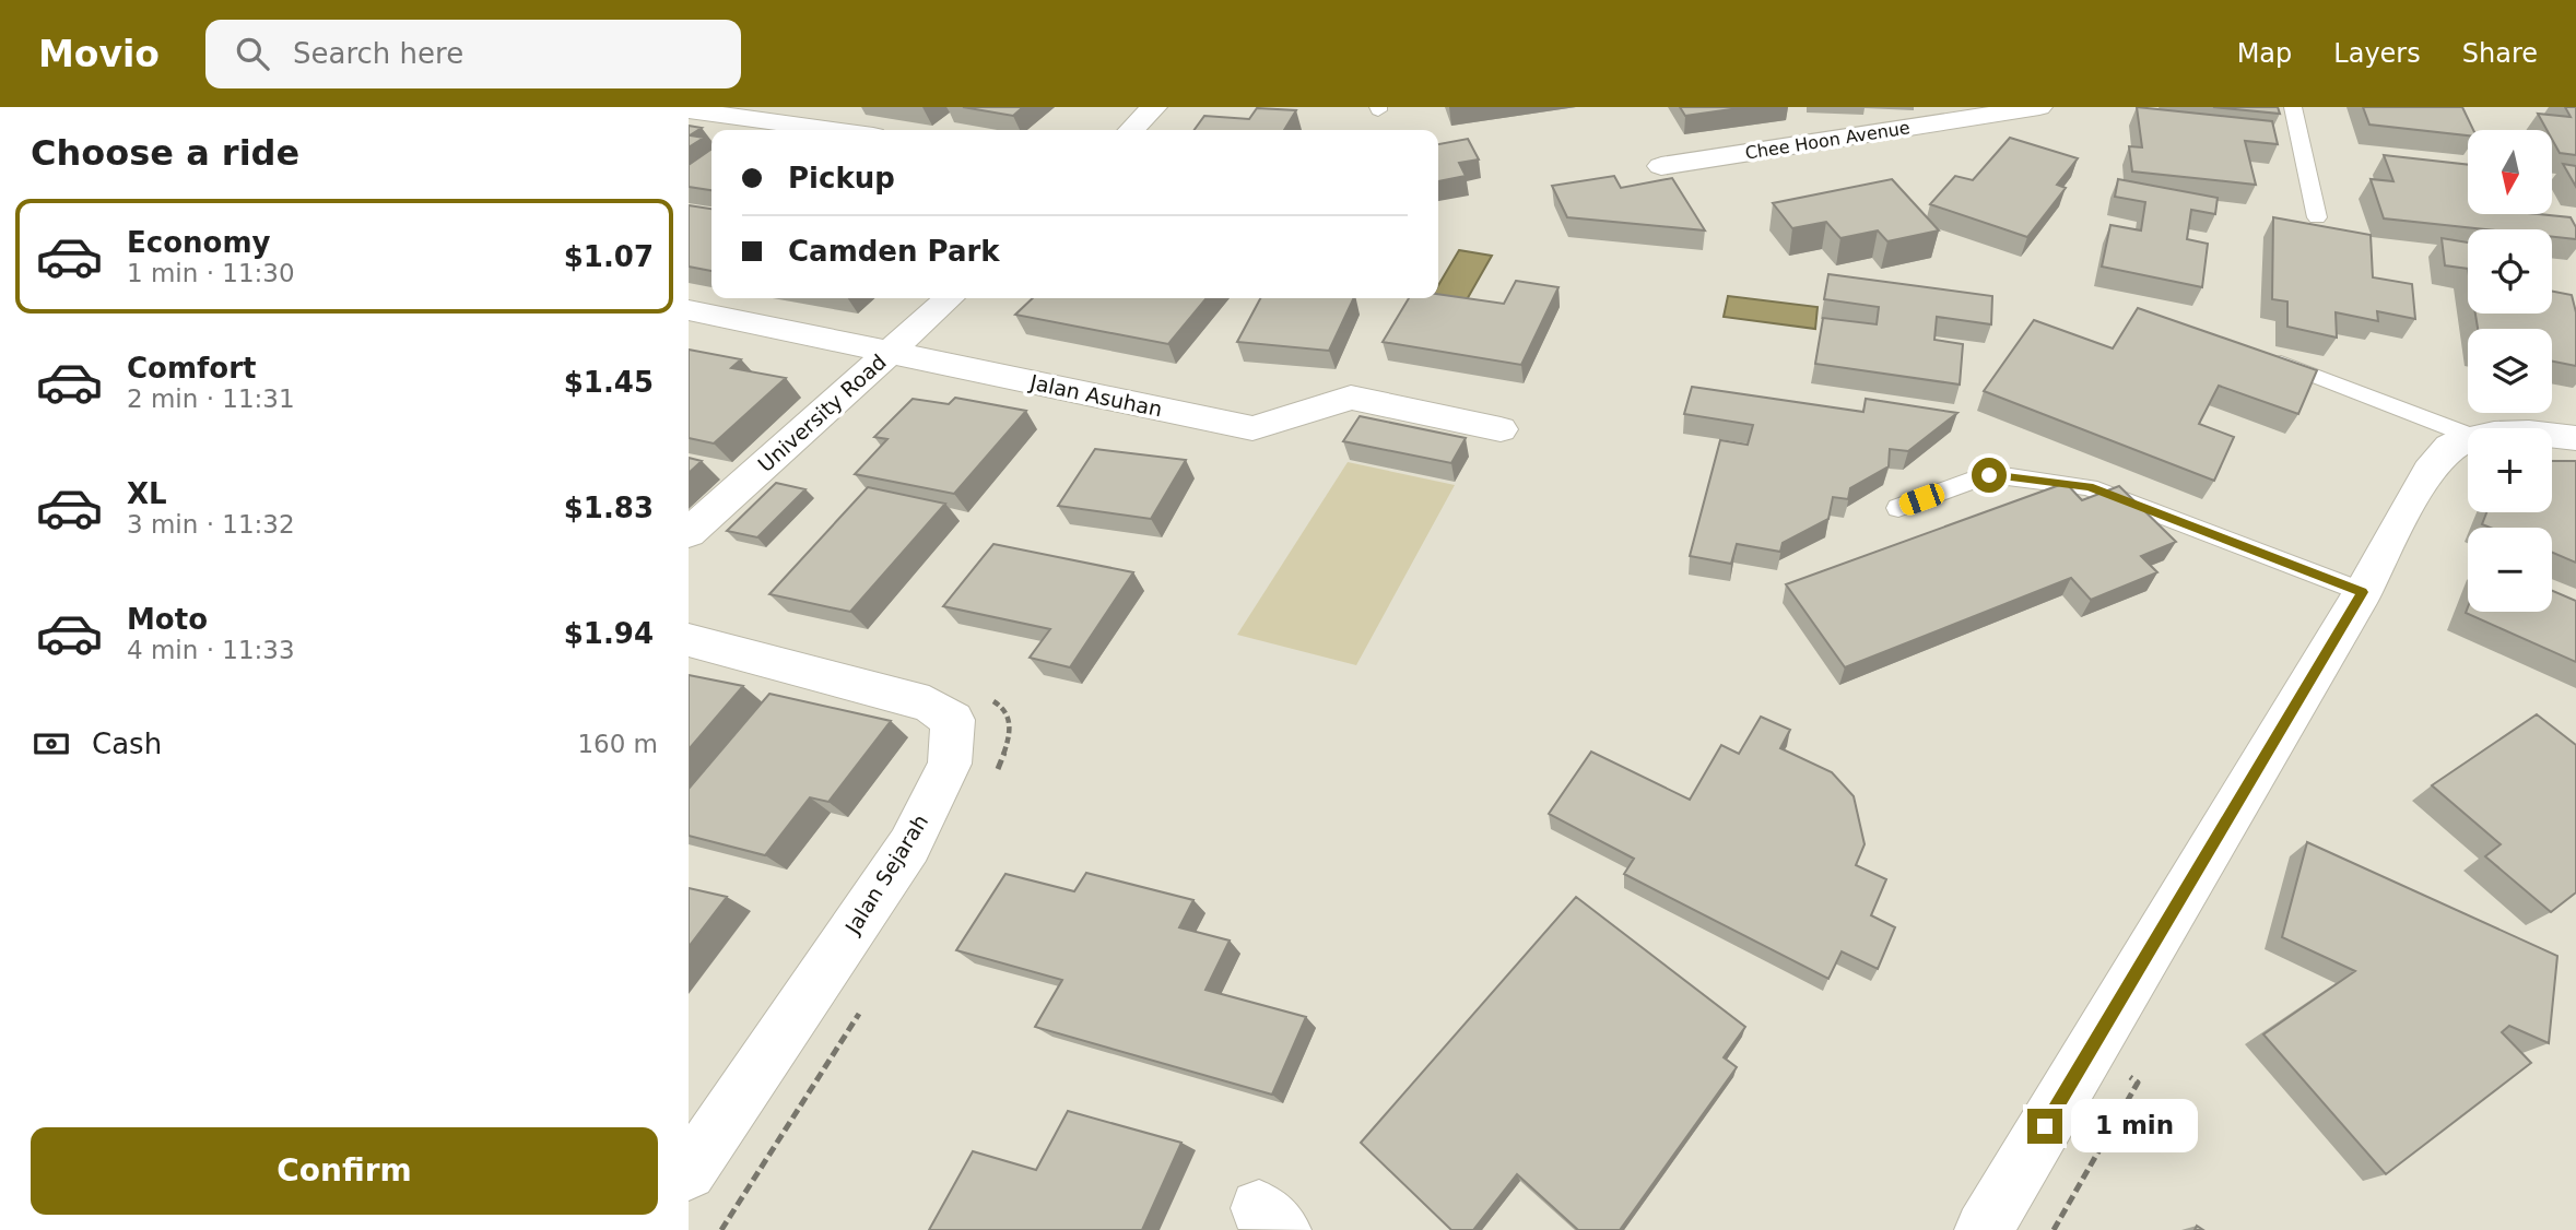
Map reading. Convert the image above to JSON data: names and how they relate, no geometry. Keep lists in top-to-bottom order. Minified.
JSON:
{"streets":{"street":["Chee Hoon Avenue","Jalan Asuhan","University Road","Jalan Sejarah"]},"crossings":[["Jalan Asuhan","University Road"]],"north":"bottom","page":{"header":"Movio","search":"Search here","nav":["Map","Layers","Share"],"heading":"Choose a ride","map_buttons":["+","−"],"banner":["Pickup","Camden Park"],"list":[{"name":"Economy","note":"1 min · 11:30","value":"$1.07"},{"name":"Comfort","note":"2 min · 11:31","value":"$1.45"},{"name":"XL","note":"3 min · 11:32","value":"$1.83"},{"name":"Moto","note":"4 min · 11:33","value":"$1.94"}],"pay":["Cash","160 m"],"bubble":"1 min","buttons":"Confirm"}}
